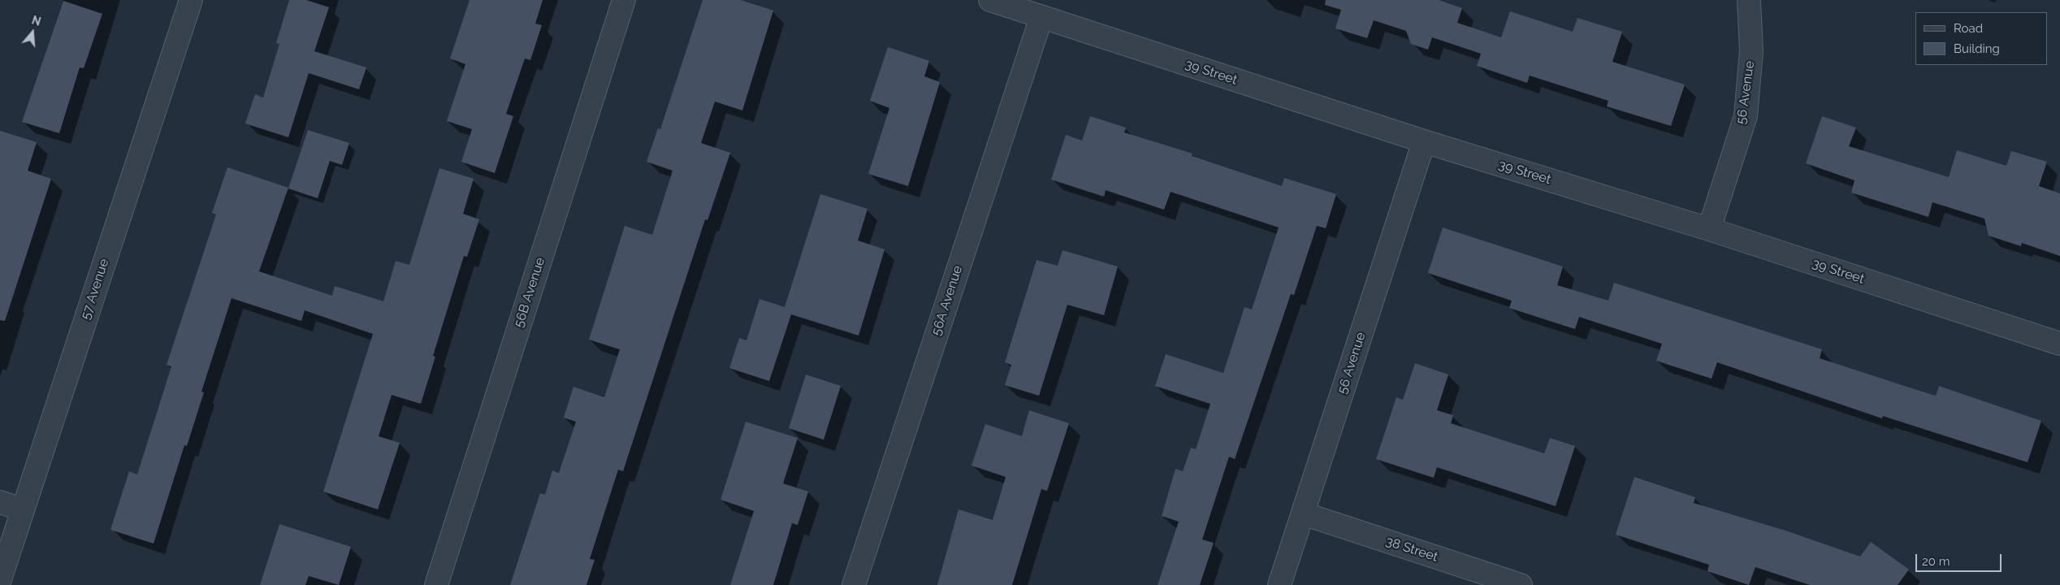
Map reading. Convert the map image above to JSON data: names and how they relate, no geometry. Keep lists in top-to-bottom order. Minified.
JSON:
{"streets":{"street":["39 Street","56 Avenue","57 Avenue","56B Avenue","56A Avenue","38 Street"]},"crossings":[["39 Street","56 Avenue"],["39 Street","56A Avenue"],["56 Avenue","38 Street"]],"legend":["Road","Building"],"scale_bar":"20 m","north":"top"}
